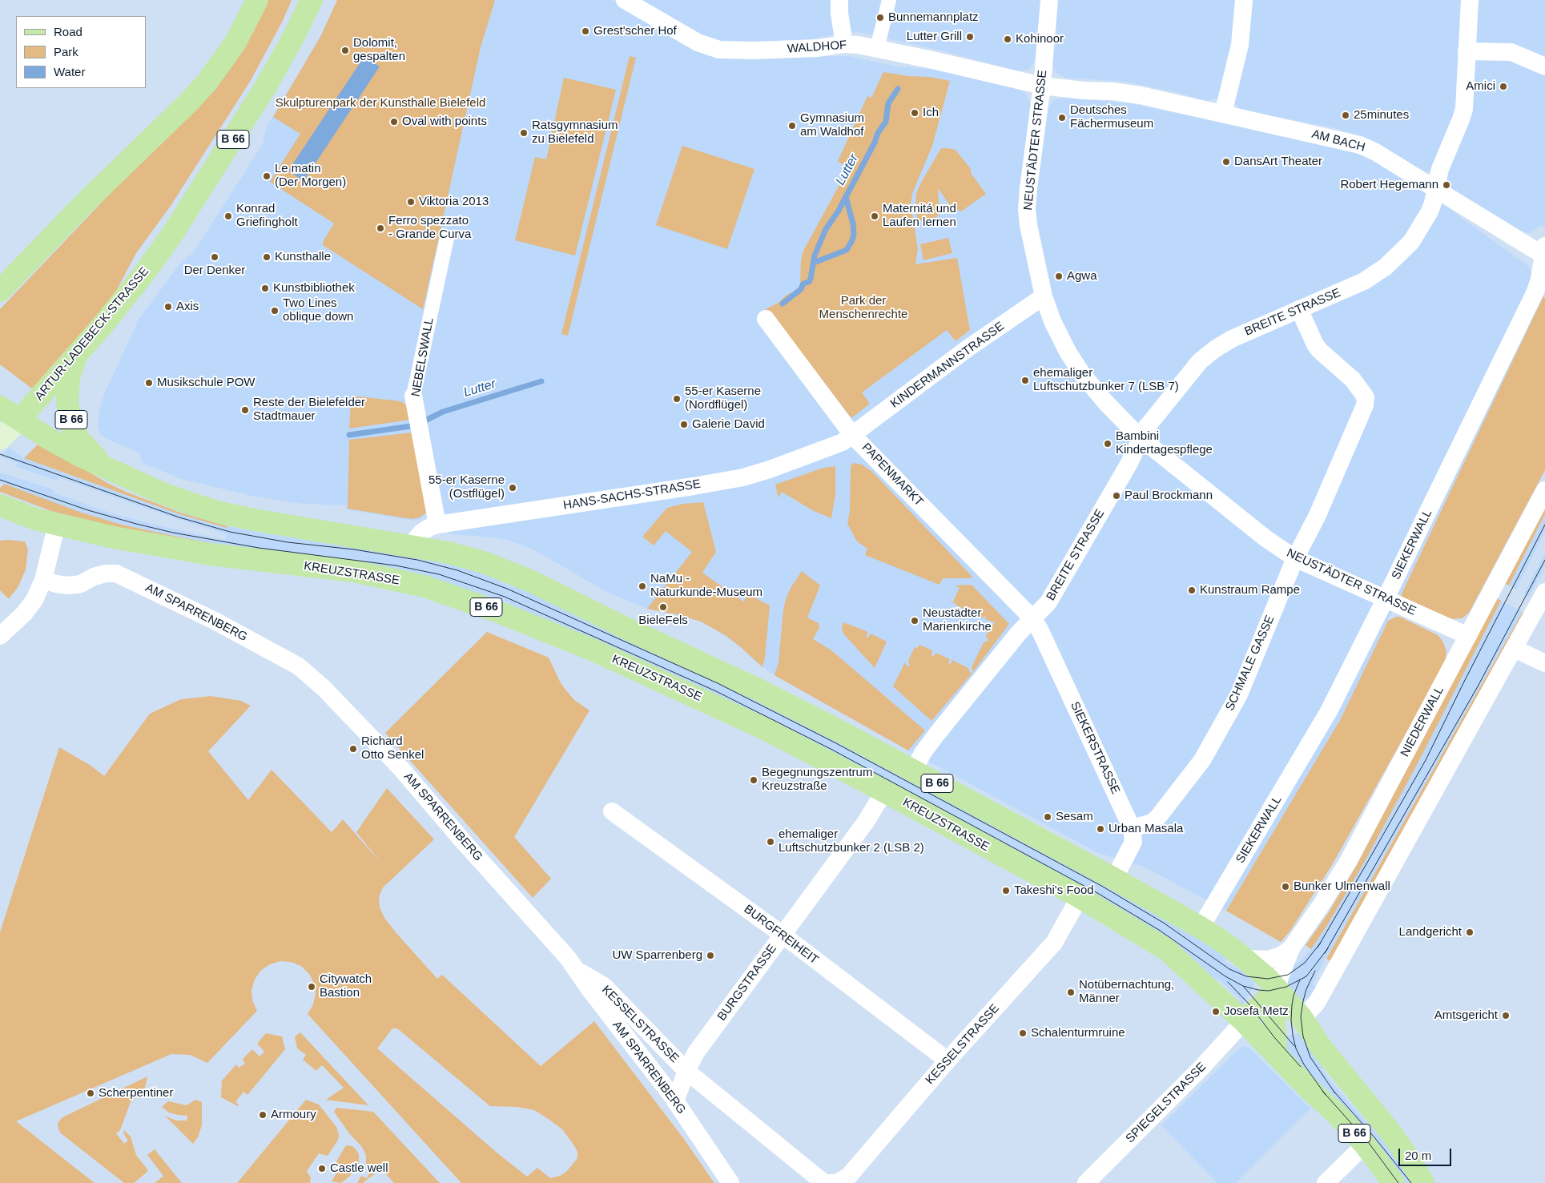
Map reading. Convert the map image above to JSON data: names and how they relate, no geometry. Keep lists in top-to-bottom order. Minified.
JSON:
{"streets":{"main road":["B 66","ARTUR-LADEBECK-STRASSE","KREUZSTRASSE"],"street":["WALDHOF","NEUSTÄDTER STRASSE","AM BACH","BREITE STRASSE","NEBELSWALL","KINDERMANNSTRASSE","PAPENMARKT","HANS-SACHS-STRASSE","SIEKERWALL","AM SPARRENBERG","SCHMALE GASSE","NIEDERWALL","SIEKERSTRASSE","BURGFREIHEIT","BURGSTRASSE","KESSELSTRASSE","SPIEGELSTRASSE"]},"crossings":[["WALDHOF","NEUSTÄDTER STRASSE"],["WALDHOF","AM BACH"],["B 66","BREITE STRASSE"],["B 66","ARTUR-LADEBECK-STRASSE"],["B 66","HANS-SACHS-STRASSE"],["B 66","SIEKERWALL"],["B 66","KREUZSTRASSE"],["B 66","NIEDERWALL"],["B 66","SIEKERSTRASSE"],["B 66","SPIEGELSTRASSE"],["NEUSTÄDTER STRASSE","AM BACH"],["NEUSTÄDTER STRASSE","BREITE STRASSE"],["NEUSTÄDTER STRASSE","KINDERMANNSTRASSE"],["NEUSTÄDTER STRASSE","SIEKERWALL"],["NEUSTÄDTER STRASSE","SCHMALE GASSE"],["NEUSTÄDTER STRASSE","NIEDERWALL"],["AM BACH","BREITE STRASSE"],["AM BACH","SIEKERWALL"],["BREITE STRASSE","PAPENMARKT"],["BREITE STRASSE","SCHMALE GASSE"],["BREITE STRASSE","SIEKERSTRASSE"],["NEBELSWALL","HANS-SACHS-STRASSE"],["KINDERMANNSTRASSE","PAPENMARKT"],["KINDERMANNSTRASSE","HANS-SACHS-STRASSE"],["PAPENMARKT","HANS-SACHS-STRASSE"],["PAPENMARKT","SIEKERSTRASSE"],["KREUZSTRASSE","BURGSTRASSE"],["KREUZSTRASSE","KESSELSTRASSE"],["KREUZSTRASSE","SPIEGELSTRASSE"],["AM SPARRENBERG","BURGSTRASSE"],["AM SPARRENBERG","KESSELSTRASSE"],["SCHMALE GASSE","SIEKERSTRASSE"],["BURGFREIHEIT","BURGSTRASSE"],["BURGFREIHEIT","KESSELSTRASSE"],["BURGSTRASSE","KESSELSTRASSE"]],"water":["Lutter"],"parks":["Skulpturenpark der Kunsthalle Bielefeld","Park der Menschenrechte"],"places":["Bunnemannplatz","Grest'scher Hof","Lutter Grill","Kohinoor","Dolomit, gespalten","Amici","Ich","25minutes","Deutsches Fächermuseum","Oval with points","Gymnasium am Waldhof","Ratsgymnasium zu Bielefeld","DansArt Theater","Le matin (Der Morgen)","Robert Hegemann","Viktoria 2013","Konrad Griefingholt","Maternitá und Laufen lernen","Ferro spezzato - Grande Curva","Der Denker","Kunsthalle","Agwa","Kunstbibliothek","Axis","Two Lines oblique down","ehemaliger Luftschutzbunker 7 (LSB 7)","Musikschule POW","55-er Kaserne (Nordflügel)","Reste der Bielefelder Stadtmauer","Galerie David","Bambini Kindertagespflege","55-er Kaserne (Ostflügel)","Paul Brockmann","NaMu - Naturkunde-Museum","Kunstraum Rampe","BieleFels","Neustädter Marienkirche","Richard Otto Senkel","Begegnungszentrum Kreuzstraße","Sesam","Urban Masala","ehemaliger Luftschutzbunker 2 (LSB 2)","Bunker Ulmenwall","Takeshi's Food","Landgericht","UW Sparrenberg","Citywatch Bastion","Notübernachtung, Männer","Josefa Metz","Amtsgericht","Schalenturmruine","Scherpentiner","Armoury","Castle well"],"legend":["Road","Park","Water"],"scale_bar":"20 m"}
